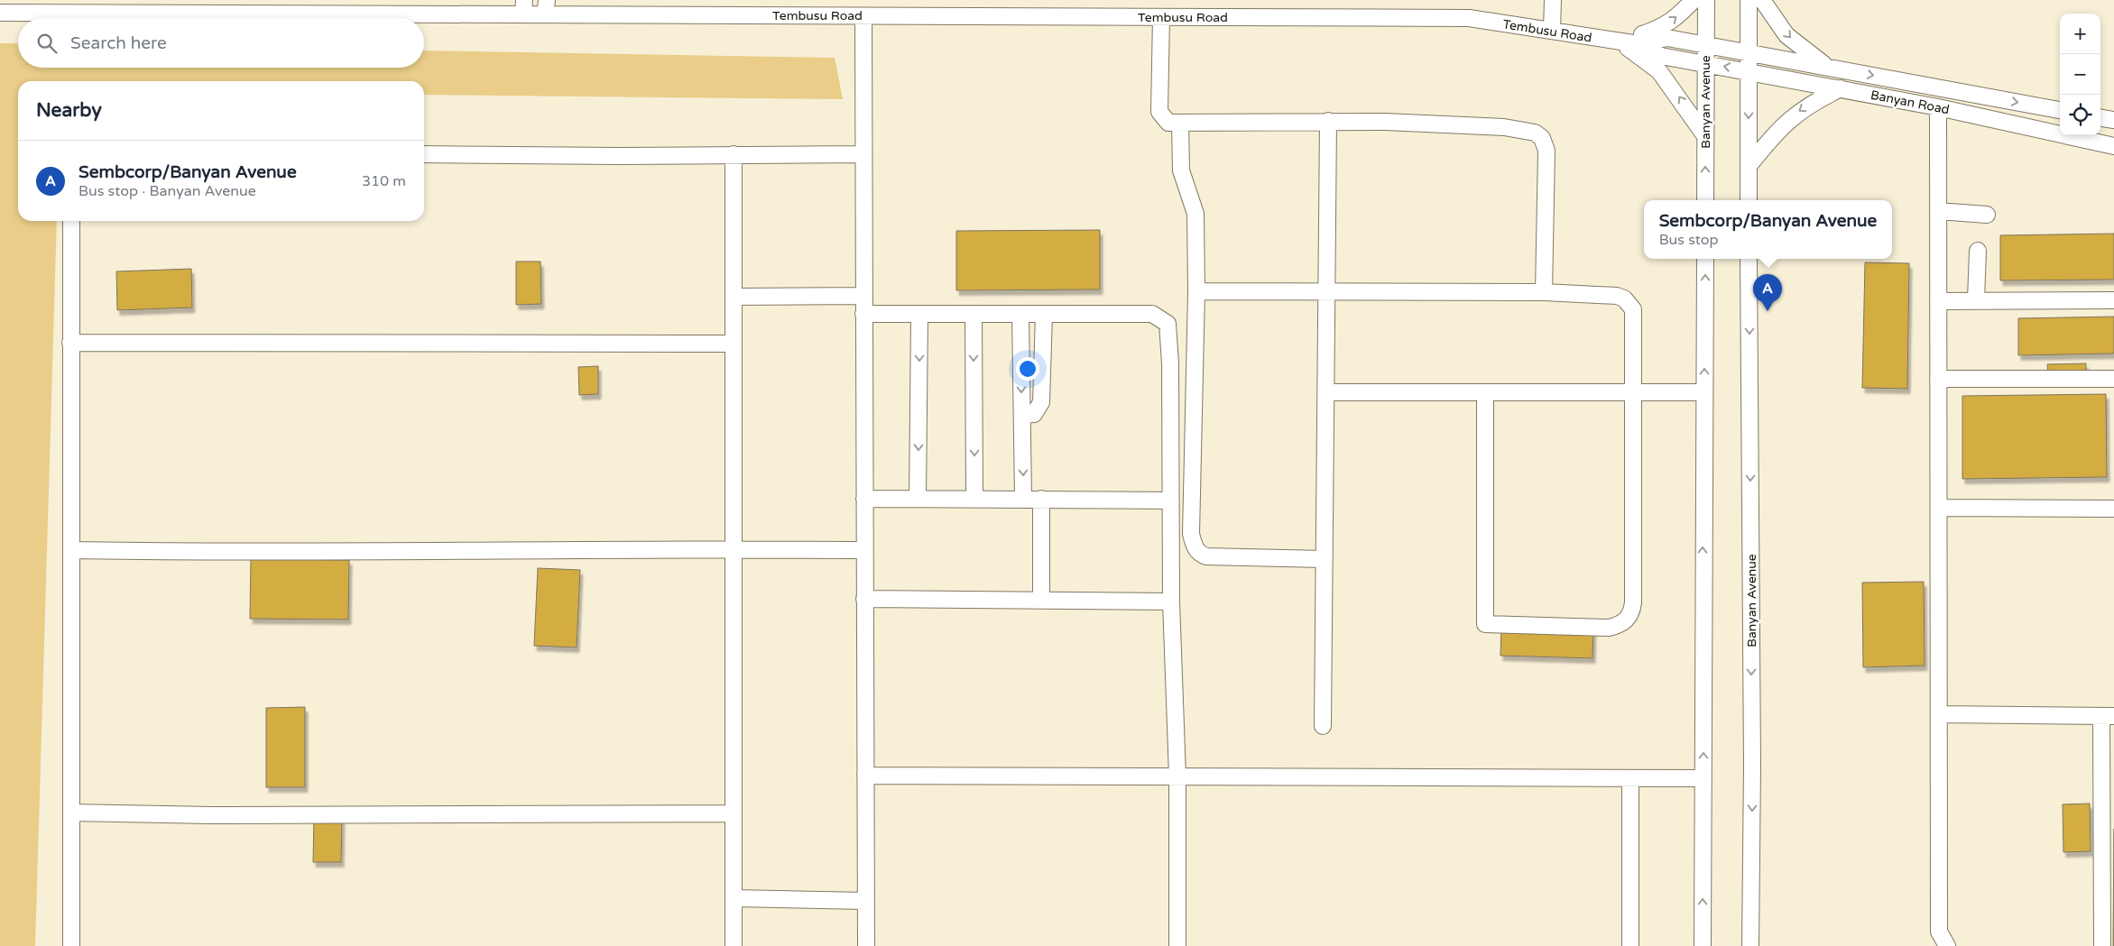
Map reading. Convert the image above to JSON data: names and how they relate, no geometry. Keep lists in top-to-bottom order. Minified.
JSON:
{"streets":{"street":["Tembusu Road","Banyan Avenue","Banyan Road"]},"crossings":[["Tembusu Road","Banyan Avenue"],["Tembusu Road","Banyan Road"],["Banyan Avenue","Banyan Road"]],"page":{"map_buttons":["+","−"],"search":"Search here","heading":"Nearby","list":[{"mark":"A","name":"Sembcorp/Banyan Avenue","note":"Bus stop · Banyan Avenue","value":"310 m"}],"popup":["Sembcorp/Banyan Avenue","Bus stop"],"pins":"A"}}
